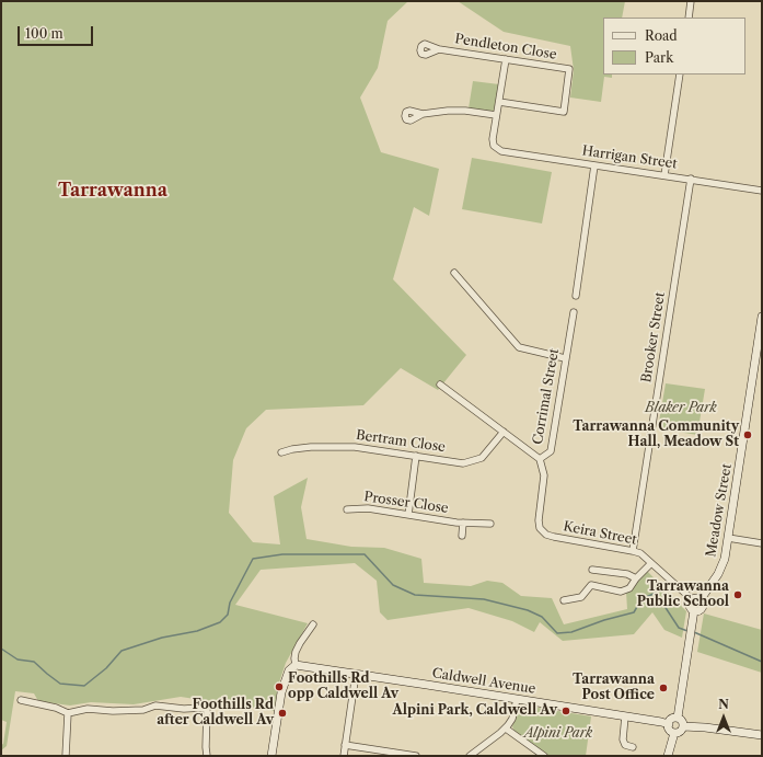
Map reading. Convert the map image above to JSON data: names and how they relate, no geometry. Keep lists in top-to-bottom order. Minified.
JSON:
{"streets":{"main road":["Meadow Street","Caldwell Avenue"],"street":["Pendleton Close","Harrigan Street","Brooker Street","Corrimal Street","Bertram Close","Prosser Close","Keira Street"]},"crossings":[["Harrigan Street","Brooker Street"],["Brooker Street","Keira Street"],["Corrimal Street","Keira Street"],["Meadow Street","Keira Street"]],"districts":["Tarrawanna"],"parks":["Blaker Park","Alpini Park"],"places":["Tarrawanna Community Hall, Meadow St","Tarrawanna Public School","Foothills Rd opp Caldwell Av","Tarrawanna Post Office","Alpini Park, Caldwell Av","Foothills Rd after Caldwell Av"],"legend":["Road","Park"],"scale_bar":"100 m","north":"top"}
